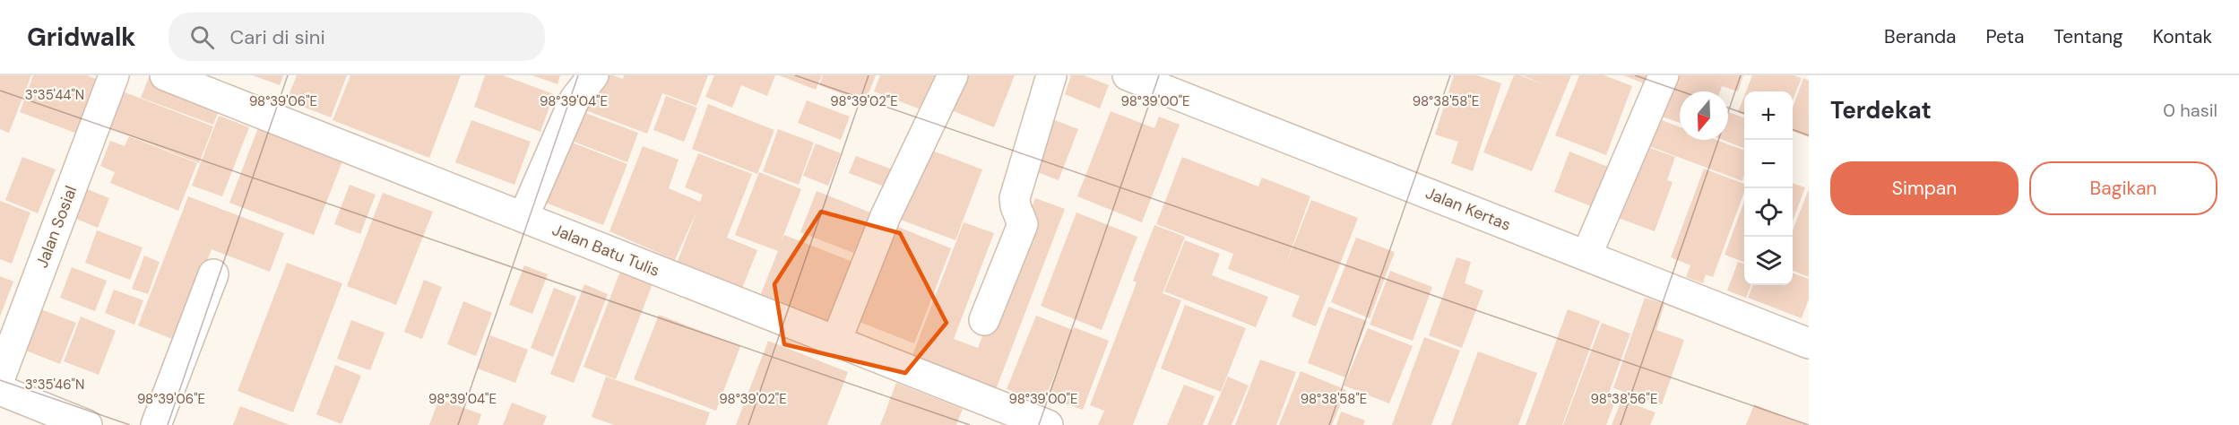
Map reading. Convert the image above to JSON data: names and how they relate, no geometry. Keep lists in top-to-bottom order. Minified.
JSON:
{"streets":{"street":["Jalan Kertas","Jalan Sosial","Jalan Batu Tulis"]},"north":"bottom","page":{"header":"Gridwalk","search":"Cari di sini","nav":["Beranda","Peta","Tentang","Kontak"],"heading":["Terdekat","0 hasil"],"map_buttons":["+","−"],"buttons":["Simpan","Bagikan"]},"coordinates":["3°35'44\"N","98°39'06\"E","98°39'04\"E","98°39'02\"E","98°39'00\"E","98°38'58\"E","3°35'46\"N","98°38'56\"E"]}
